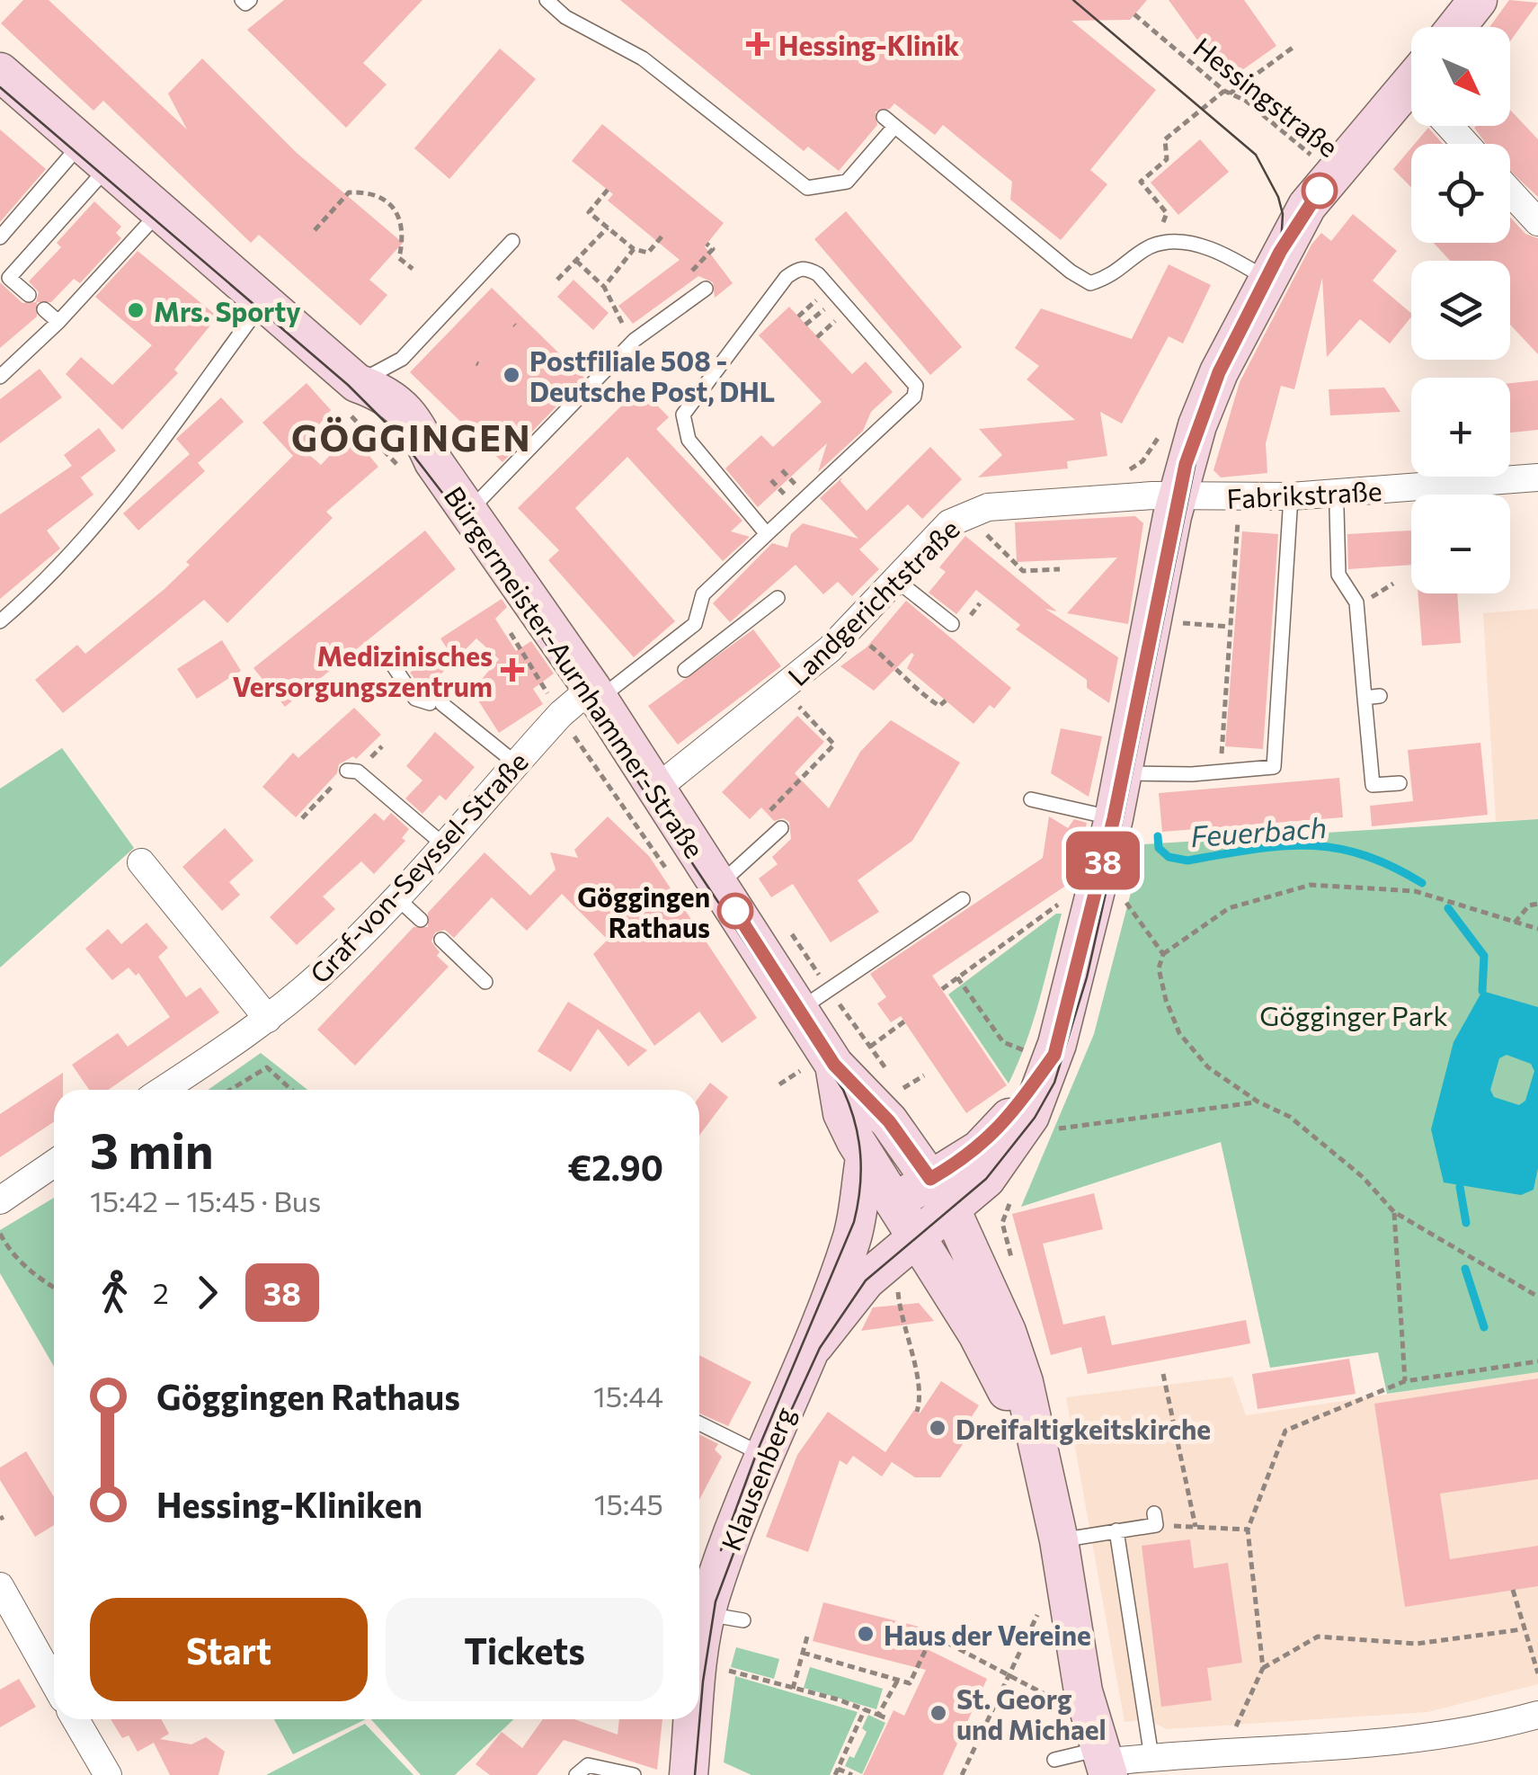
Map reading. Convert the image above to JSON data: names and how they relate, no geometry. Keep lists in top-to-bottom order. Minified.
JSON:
{"streets":{"street":["Fabrikstraße","Landgerichtstraße","Bürgermeister-Aurnhammer-Straße","Graf-von-Seyssel-Straße","Klausenberg"],"path":["Hessingstraße"]},"crossings":[["Fabrikstraße","Landgerichtstraße"],["Landgerichtstraße","Bürgermeister-Aurnhammer-Straße"],["Bürgermeister-Aurnhammer-Straße","Graf-von-Seyssel-Straße"],["Bürgermeister-Aurnhammer-Straße","Klausenberg"]],"districts":["GÖGGINGEN"],"water":["Feuerbach"],"parks":["Gögginger Park"],"places":{"health":["Hessing-Klinik","Medizinisches Versorgungszentrum"],"other":["Mrs. Sporty","Postfiliale 508 - Deutsche Post, DHL","Göggingen Rathaus","Dreifaltigkeitskirche","Haus der Vereine","St. Georg und Michael"]},"lines":["bus line 38"],"north":"bottom right","page":{"on_map":"38","map_buttons":["+","−"],"heading":["3 min","15:42 – 15:45 · Bus","€2.90"],"legs":["2","38"],"list":[{"name":"Göggingen Rathaus","value":"15:44"},{"name":"Hessing-Kliniken","value":"15:45"}],"buttons":["Start","Tickets"]}}
